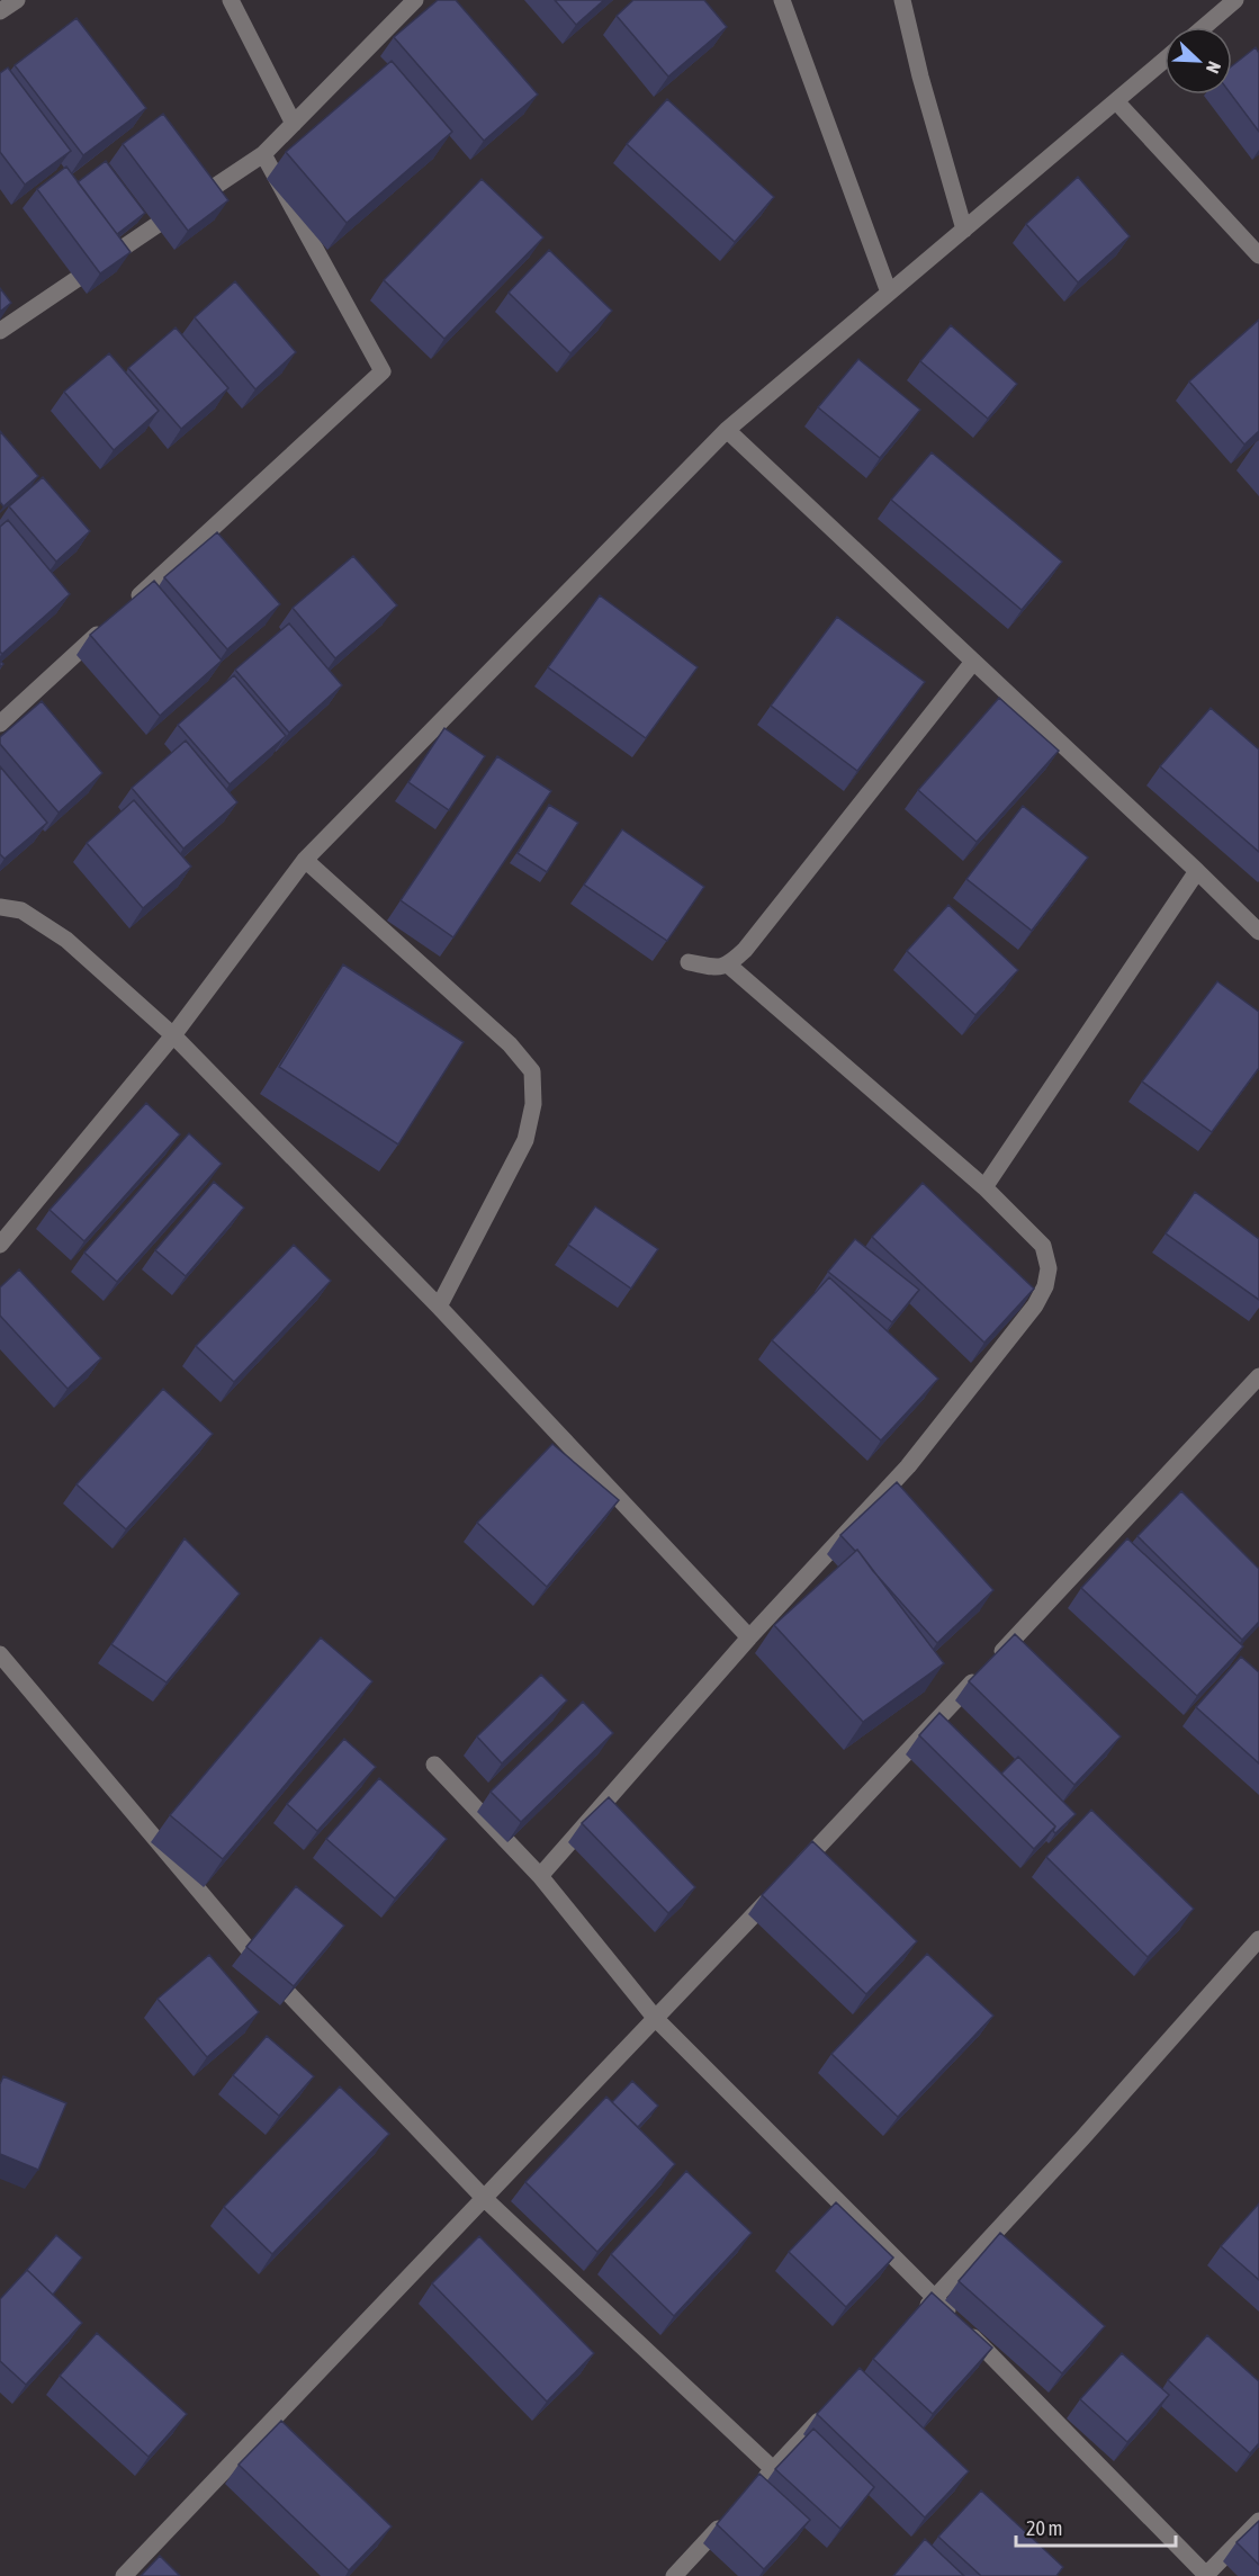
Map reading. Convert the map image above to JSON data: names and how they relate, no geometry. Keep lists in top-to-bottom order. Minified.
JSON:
{"scale_bar":"20 m","north":"bottom right"}
